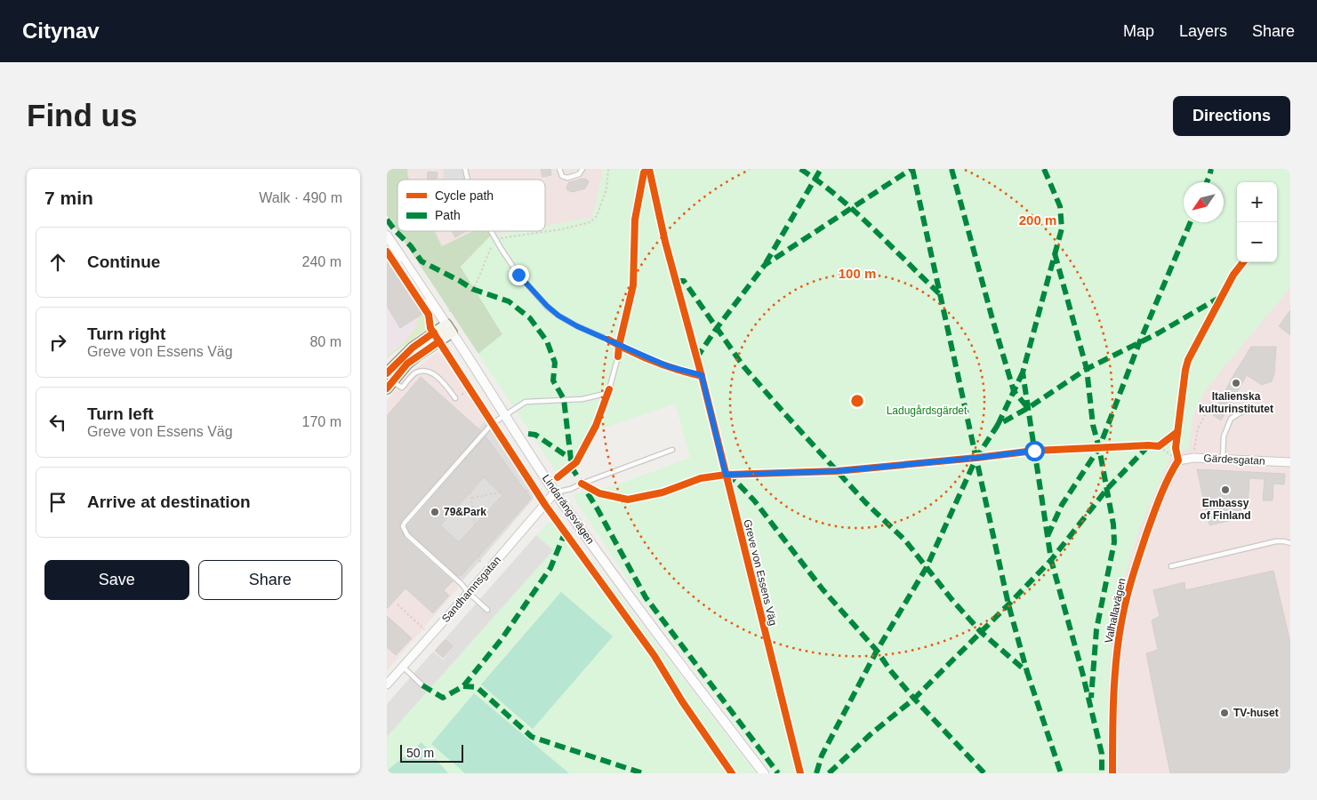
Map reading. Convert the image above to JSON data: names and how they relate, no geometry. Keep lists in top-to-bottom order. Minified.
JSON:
{"streets":{"street":["Gärdesgatan","Lindarängsvägen","Sandhamnsgatan","Valhallavägen"],"cycle path":["Greve von Essens Väg"]},"crossings":[["Gärdesgatan","Valhallavägen"],["Lindarängsvägen","Sandhamnsgatan"]],"parks":["Ladugårdsgärdet"],"places":["Italienska kulturinstitutet","Embassy of Finland","79&Park","TV-huset"],"legend":["Cycle path","Path"],"scale_bar":"50 m","north":"bottom left","page":{"header":"Citynav","nav":["Map","Layers","Share"],"buttons":["Directions",["Save","Share"]],"title":"Find us","heading":["7 min","Walk · 490 m"],"map_buttons":["+","−"],"list":[["Continue","240 m"],["Turn right","Greve von Essens Väg","80 m"],["Turn left","Greve von Essens Väg","170 m"],"Arrive at destination"],"scale":"50 m"},"rings":["200 m","100 m"]}
